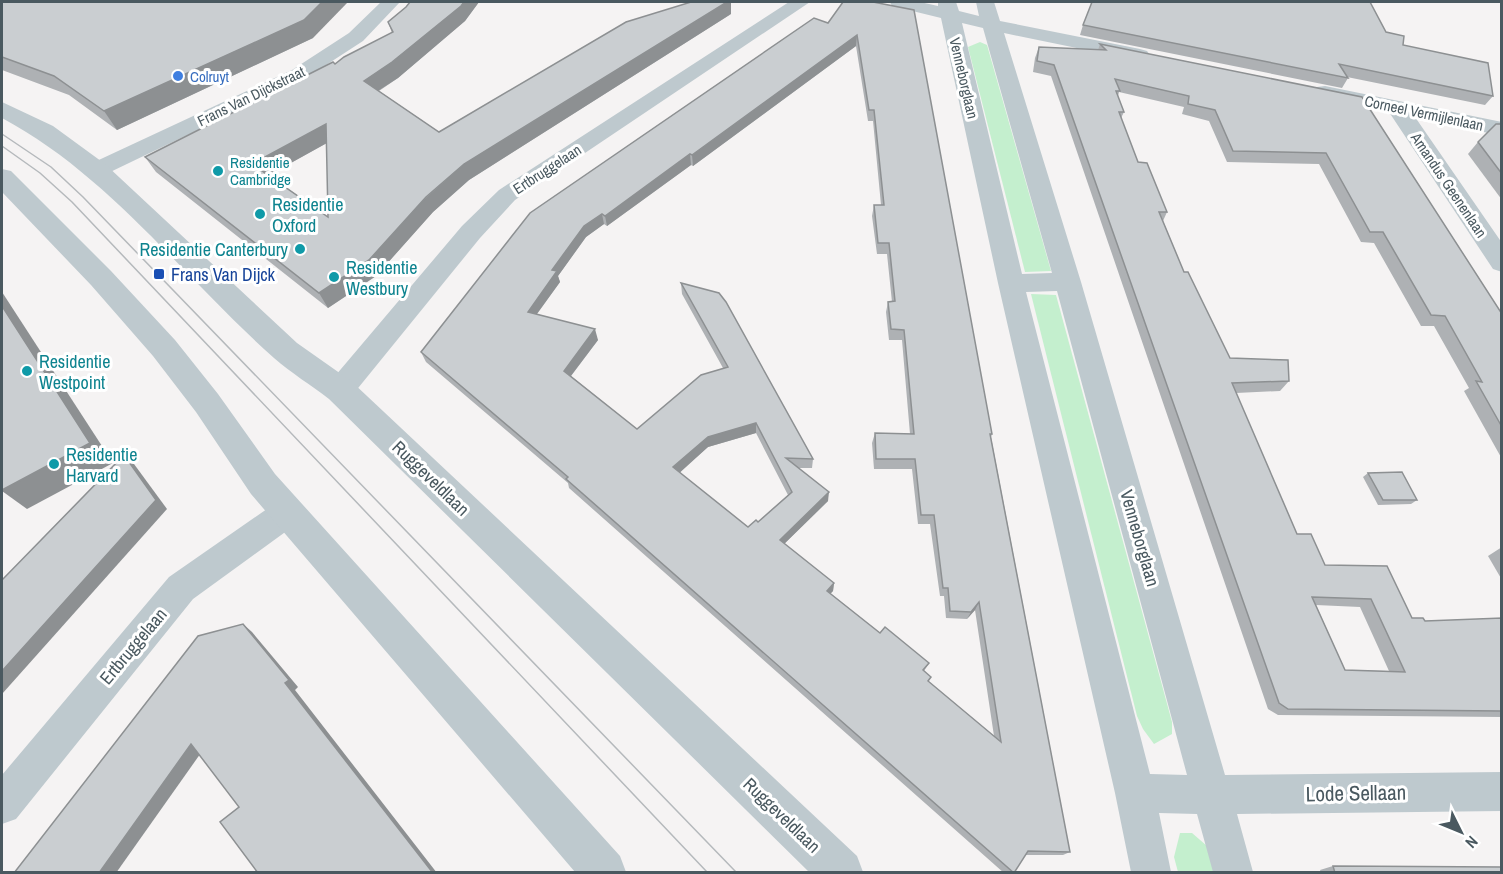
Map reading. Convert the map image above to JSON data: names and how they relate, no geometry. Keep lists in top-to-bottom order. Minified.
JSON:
{"streets":{"street":["Venneborglaan","Frans Van Dijckstraat","Corneel Vermijlenlaan","Ertbruggelaan","Amandus Geenenlaan","Ruggeveldlaan","Lode Sellaan"]},"crossings":[["Venneborglaan","Lode Sellaan"],["Frans Van Dijckstraat","Ruggeveldlaan"],["Corneel Vermijlenlaan","Amandus Geenenlaan"],["Ertbruggelaan","Ruggeveldlaan"]],"places":{"other":["Colruyt","Residentie Cambridge","Residentie Oxford","Residentie Canterbury","Residentie Westbury","Residentie Westpoint","Residentie Harvard"],"transit":["Frans Van Dijck"]},"north":"bottom right"}
